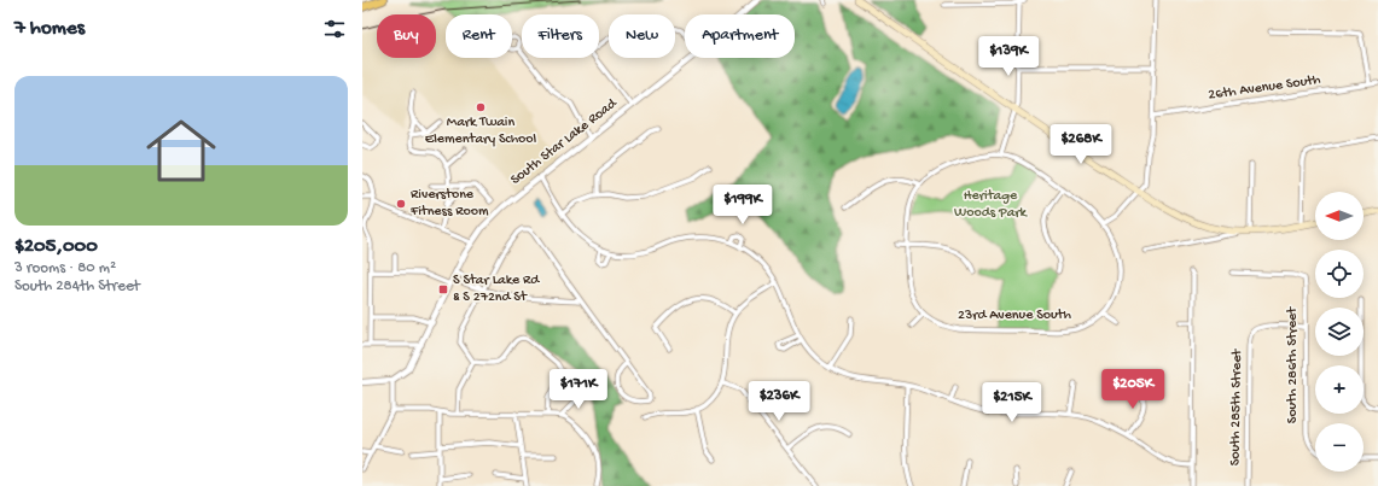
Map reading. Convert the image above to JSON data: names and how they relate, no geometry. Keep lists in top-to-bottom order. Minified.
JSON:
{"streets":{"street":["26th Avenue South","South Star Lake Road","23rd Avenue South","South 286th Street","South 285th Street"]},"crossings":[["South 286th Street","South 285th Street"]],"parks":["Heritage Woods Park"],"places":{"other":["Mark Twain Elementary School","Riverstone Fitness Room"],"transit":["S Star Lake Rd & S 272nd St"]},"north":"left","page":{"heading":"7 homes","chip":["Buy","Rent","Filters","New","Apartment"],"price":["$139K","$268K","$199K","$171K","$205K","$236K","$215K"],"list":[{"name":"$205,000","note":"3 rooms · 80 m² · South 284th Street"}],"map_buttons":["+","−"]}}
